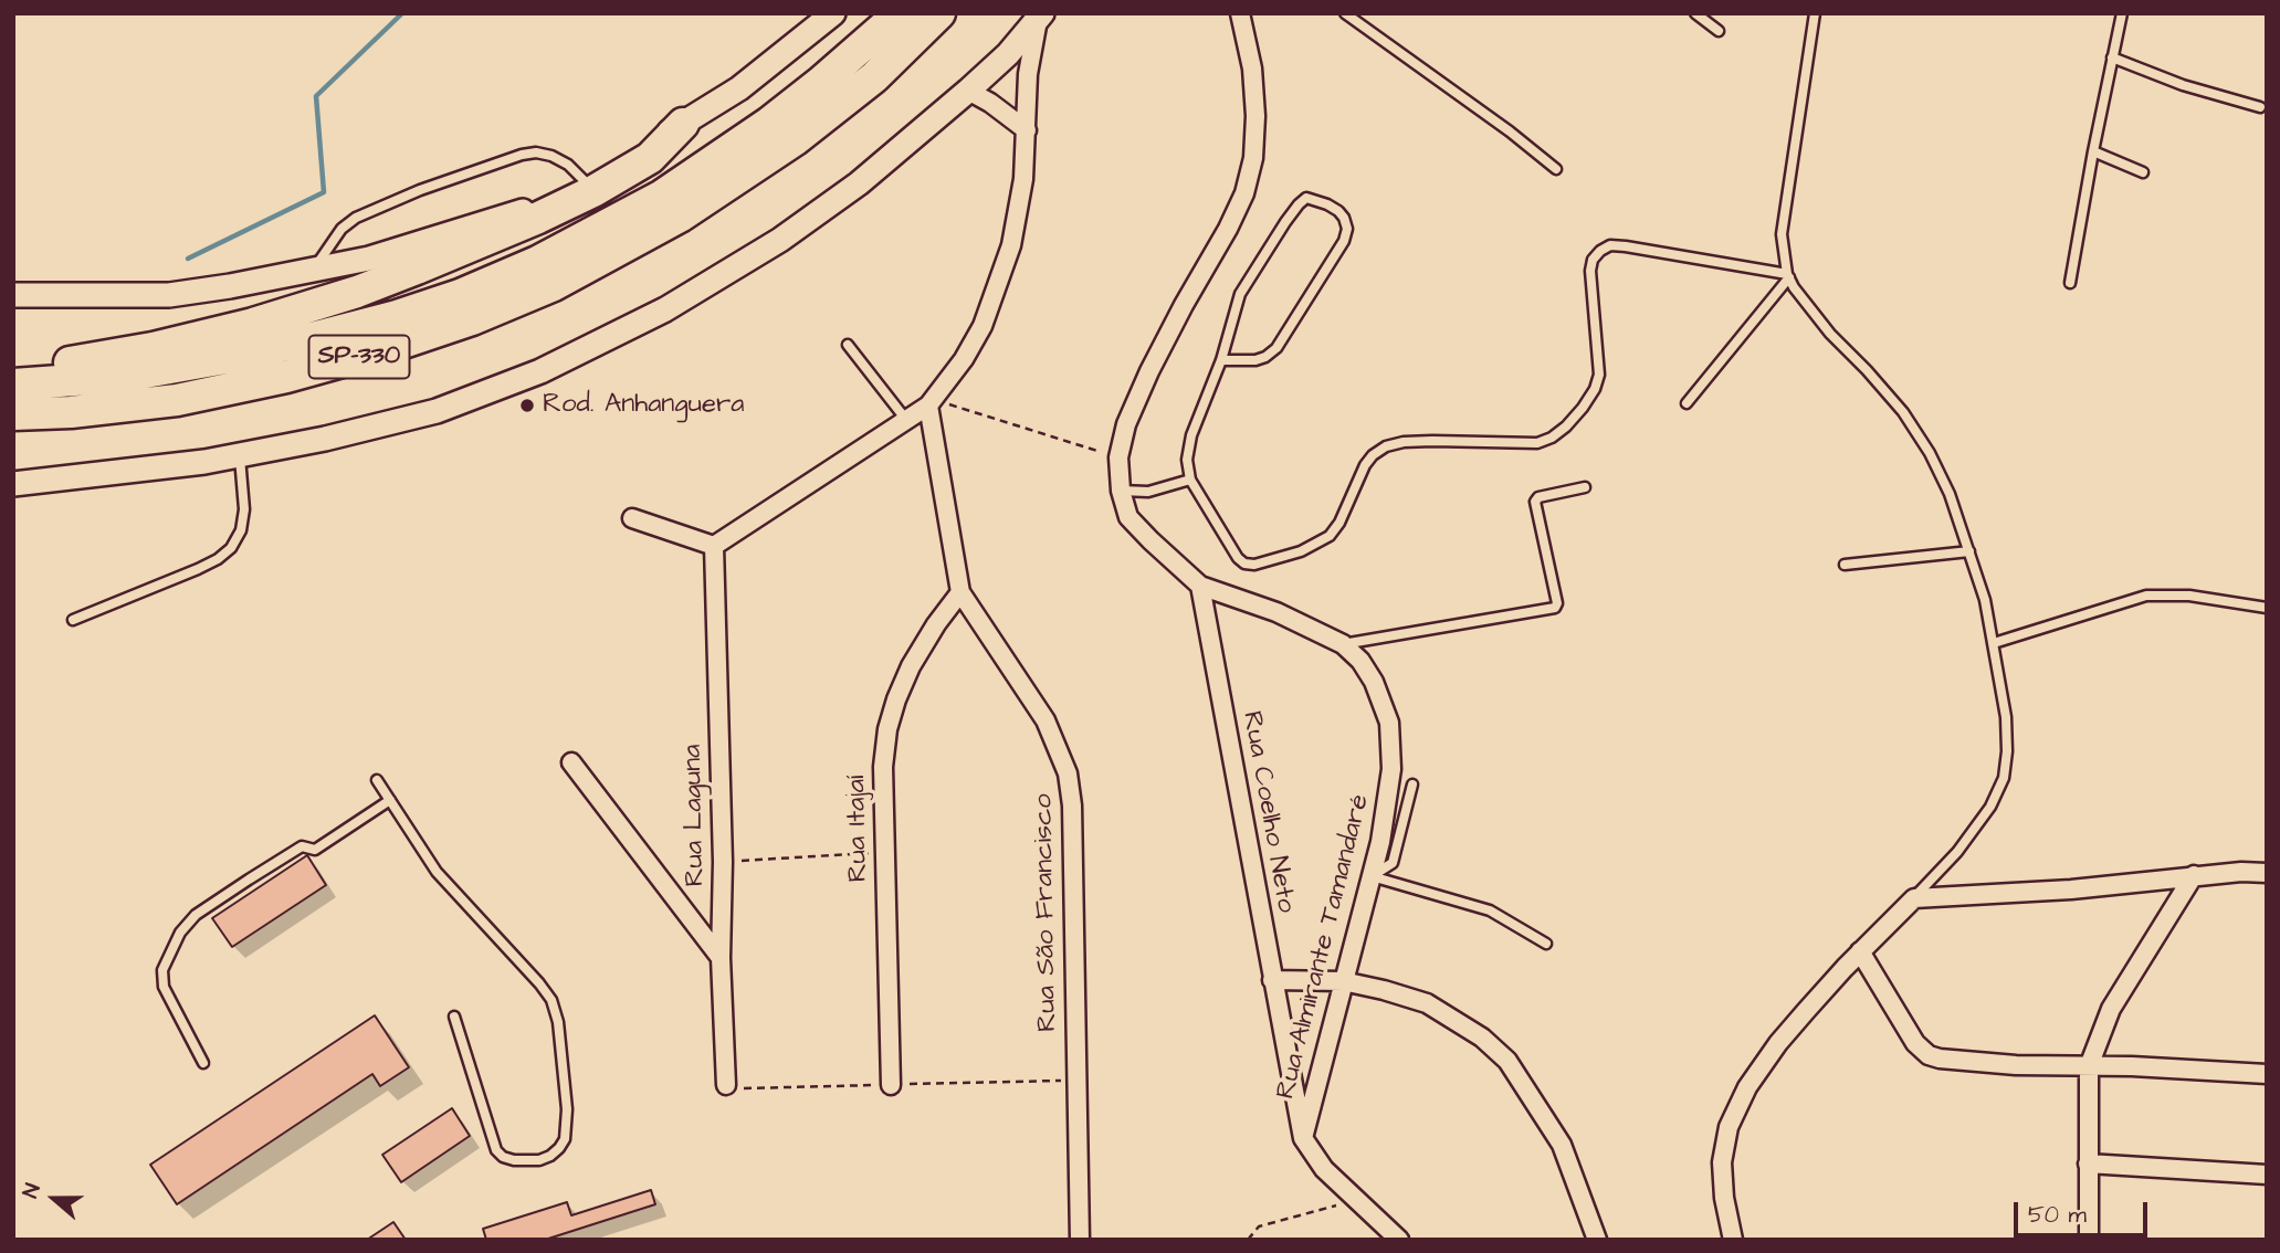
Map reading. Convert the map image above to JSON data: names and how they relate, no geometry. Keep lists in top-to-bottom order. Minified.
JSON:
{"streets":{"highway":["SP-330"],"street":["Rua Coelho Neto","Rua Laguna","Rua Itajaí","Rua São Francisco","Rua Almirante Tamandaré"]},"crossings":[["Rua Coelho Neto","Rua Almirante Tamandaré"],["Rua Itajaí","Rua São Francisco"]],"places":["Rod. Anhanguera"],"scale_bar":"50 m","north":"left"}
